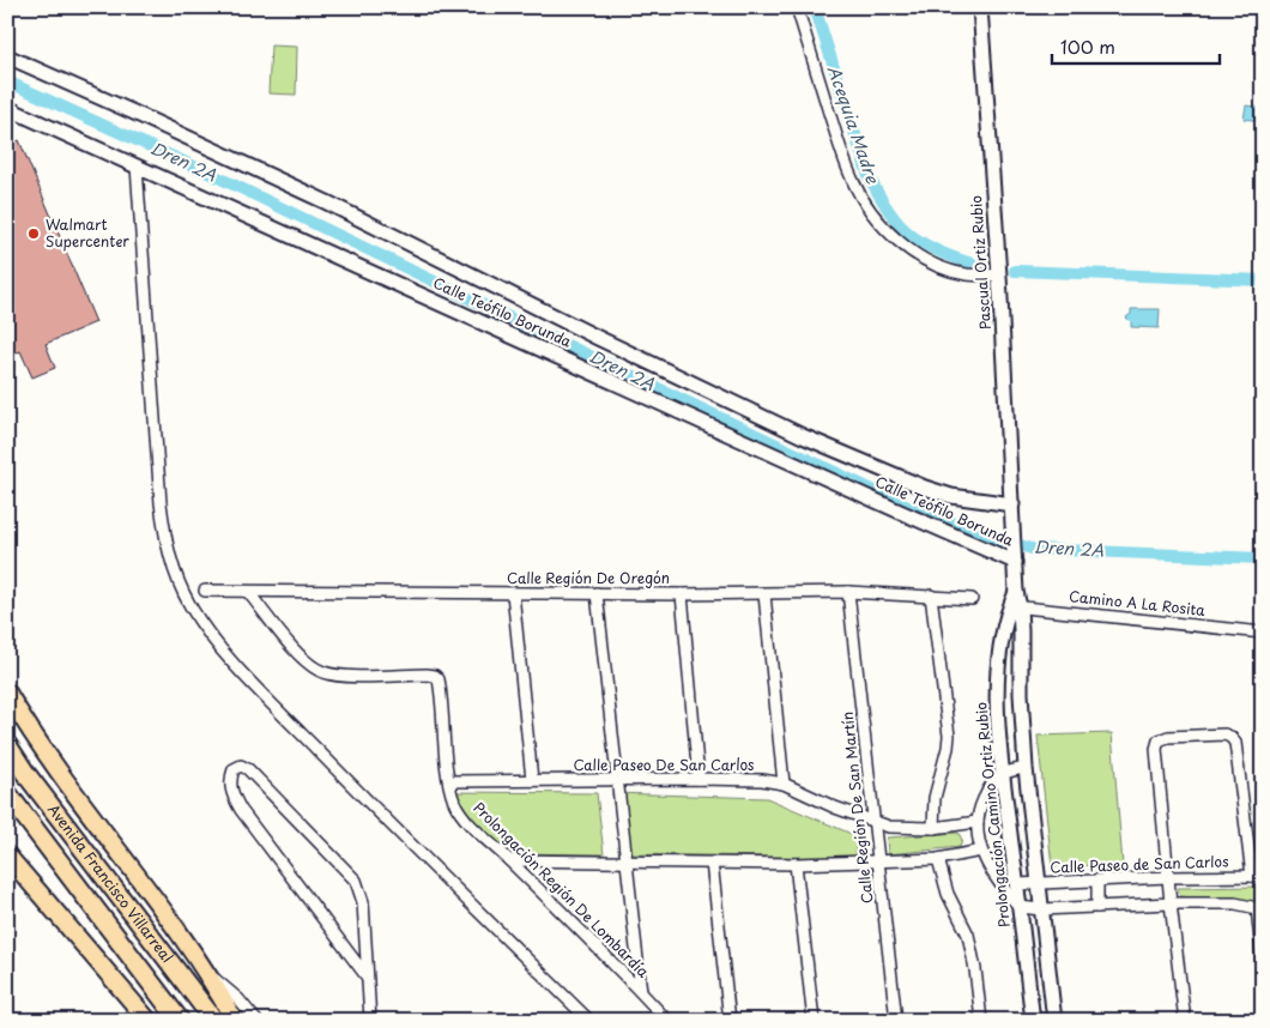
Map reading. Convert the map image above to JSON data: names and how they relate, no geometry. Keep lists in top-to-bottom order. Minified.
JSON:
{"streets":{"highway":["Avenida Francisco Villarreal"],"street":["Pascual Ortiz Rubio","Calle Teófilo Borunda","Calle Región De Oregón","Camino A La Rosita","Calle Paseo De San Carlos","Calle Región De San Martín","Prolongación Camino Ortiz Rubio","Calle Paseo de San Carlos","Prolongación Región De Lombardía"]},"crossings":[["Pascual Ortiz Rubio","Calle Teófilo Borunda"],["Pascual Ortiz Rubio","Prolongación Camino Ortiz Rubio"],["Calle Región De Oregón","Calle Región De San Martín"],["Calle Región De Oregón","Prolongación Región De Lombardía"],["Camino A La Rosita","Prolongación Camino Ortiz Rubio"],["Calle Paseo De San Carlos","Calle Región De San Martín"],["Calle Paseo De San Carlos","Prolongación Región De Lombardía"],["Prolongación Camino Ortiz Rubio","Calle Paseo de San Carlos"]],"water":["Acequia Madre","Dren 2A"],"places":["Walmart Supercenter"],"scale_bar":"100 m"}
